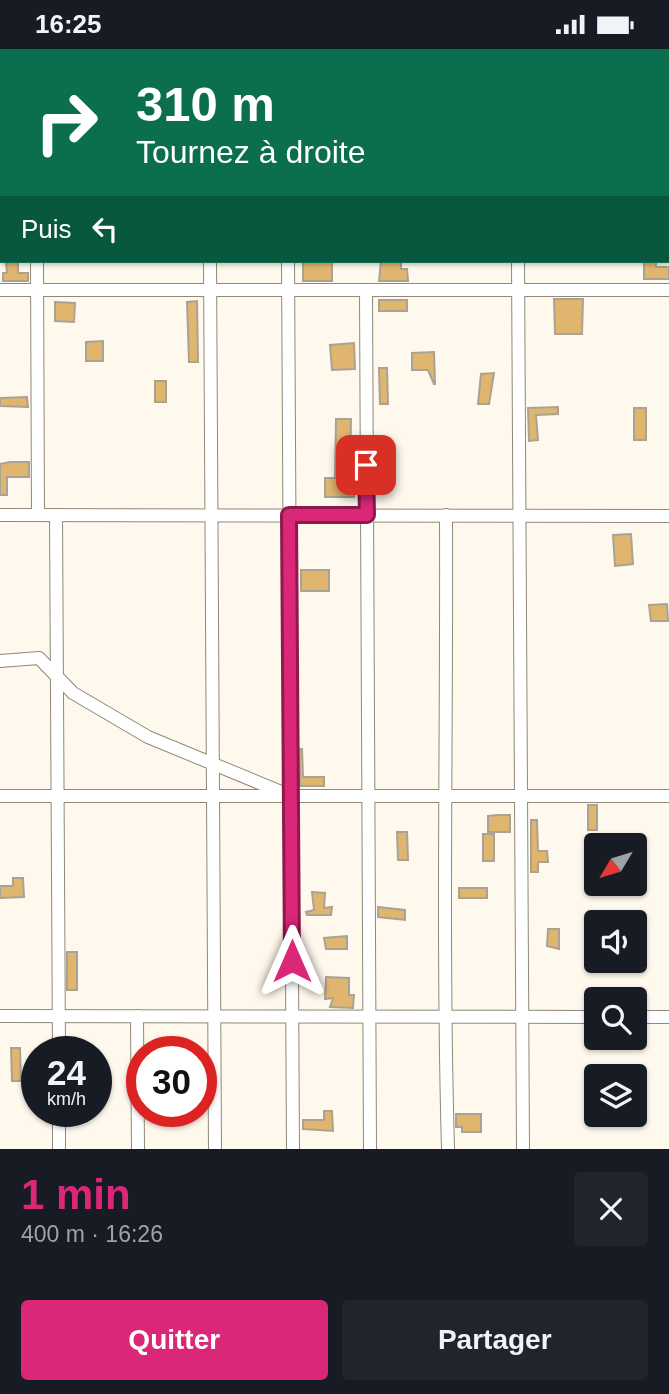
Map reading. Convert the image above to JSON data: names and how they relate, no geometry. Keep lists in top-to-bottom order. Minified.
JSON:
{"north":"bottom left","page":{"status":"16:25","turn":["310 m","Tournez à droite"],"then":"Puis","speed":"24 km/h","limit":"30","heading":["1 min","400 m · 16:26"],"buttons":["Quitter","Partager"]}}
